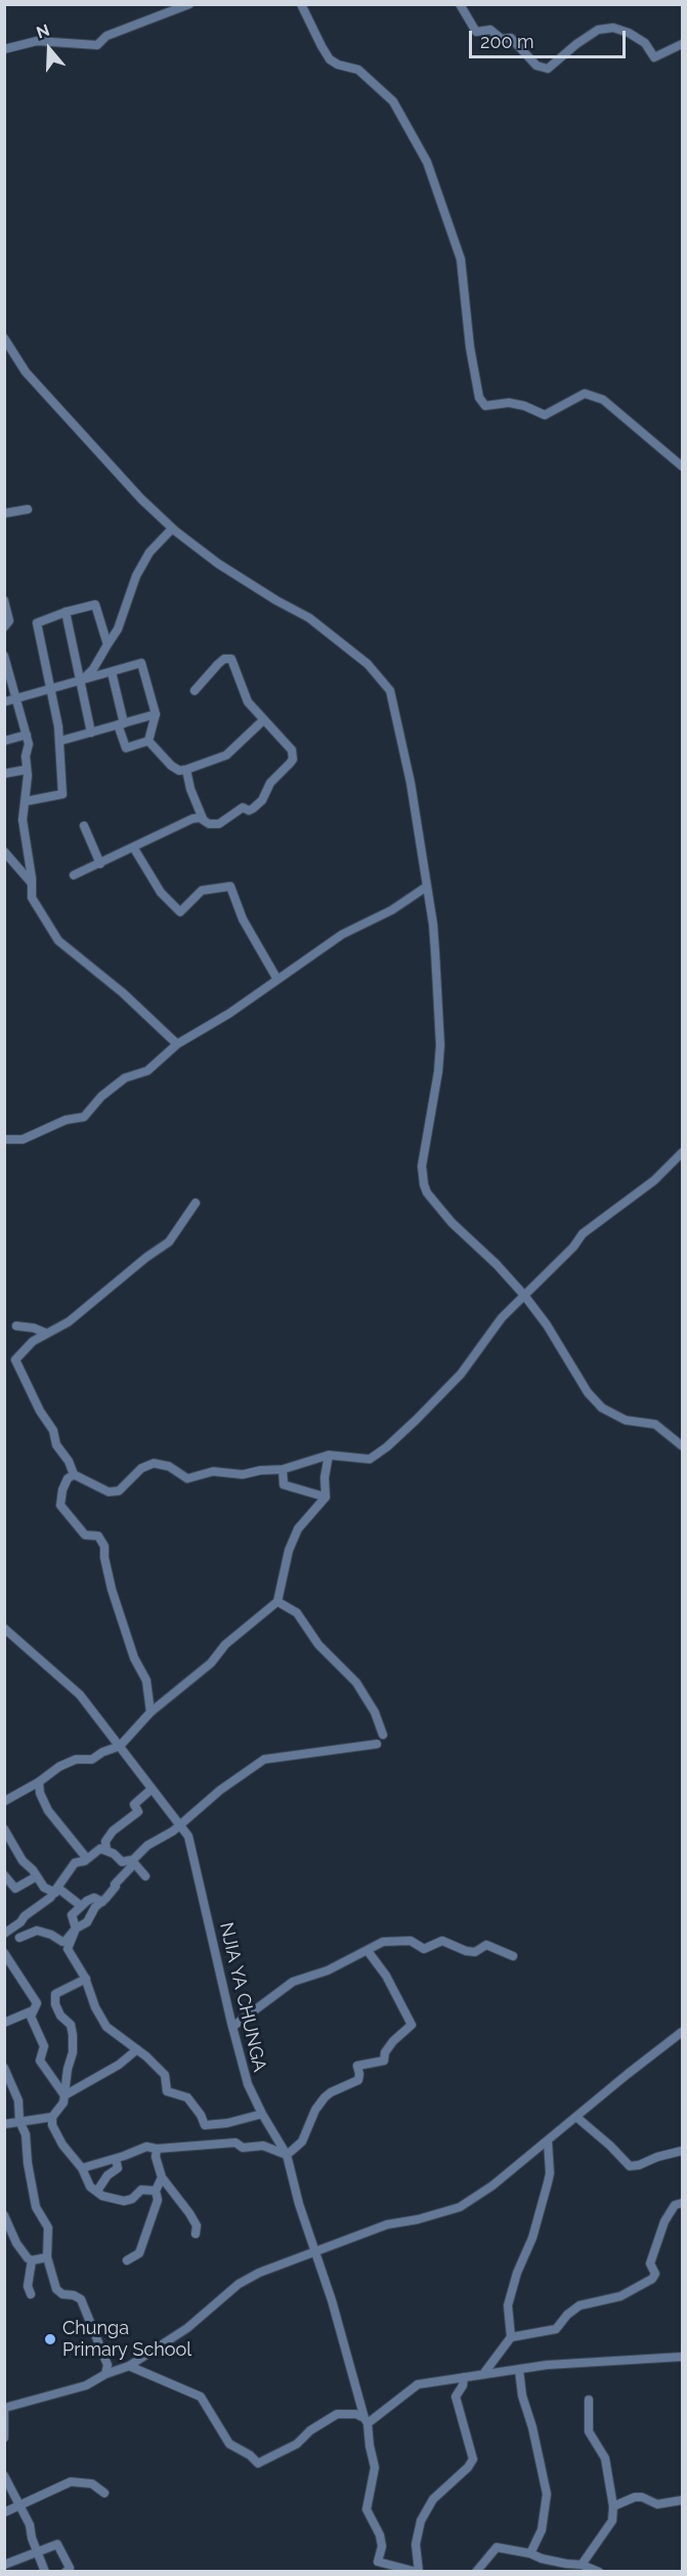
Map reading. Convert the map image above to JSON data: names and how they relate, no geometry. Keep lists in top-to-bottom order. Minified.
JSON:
{"streets":{"street":["NJIA YA CHUNGA"]},"places":["Chunga Primary School"],"scale_bar":"200 m","north":"top"}
